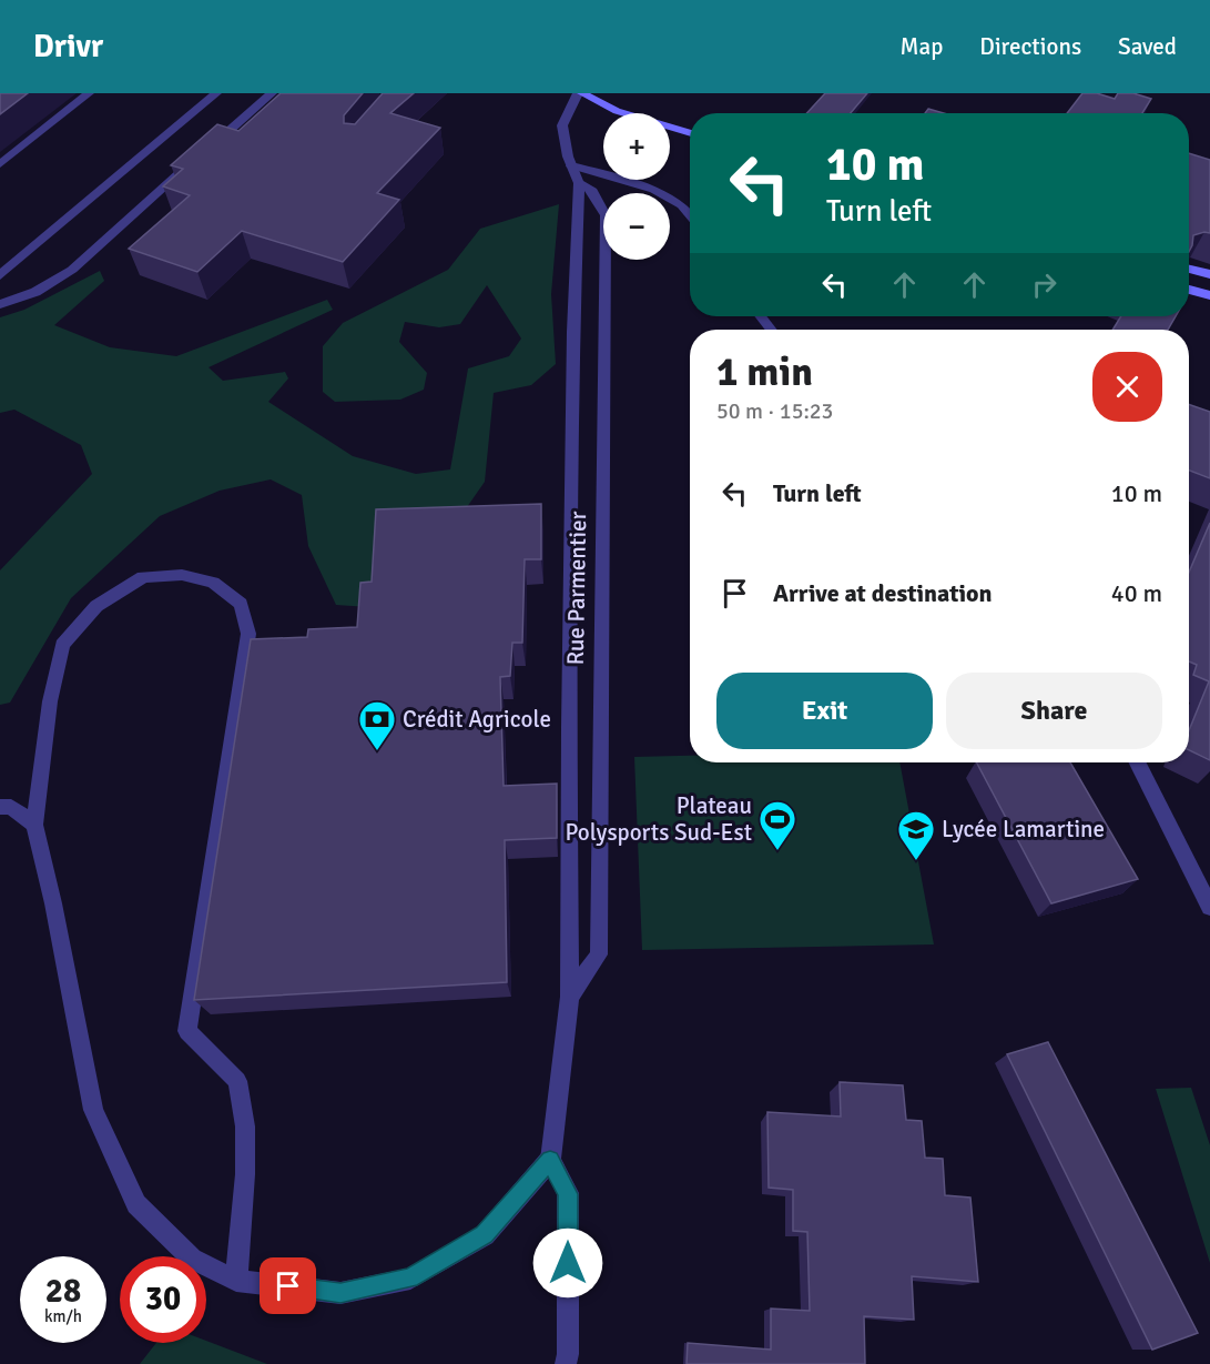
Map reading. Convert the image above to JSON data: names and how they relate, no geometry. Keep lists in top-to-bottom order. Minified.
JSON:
{"streets":{"street":["Rue Parmentier"]},"places":{"bank":["Crédit Agricole"],"sports":["Plateau Polysports Sud-Est"],"school or university":["Lycée Lamartine"]},"page":{"header":"Drivr","nav":["Map","Directions","Saved"],"map_buttons":["+","−"],"turn":["10 m","Turn left"],"heading":["1 min","50 m · 15:23"],"list":[{"name":"Turn left","value":"10 m"},{"name":"Arrive at destination","value":"40 m"}],"buttons":["Exit","Share"],"speed":"28 km/h","limit":"30"}}
